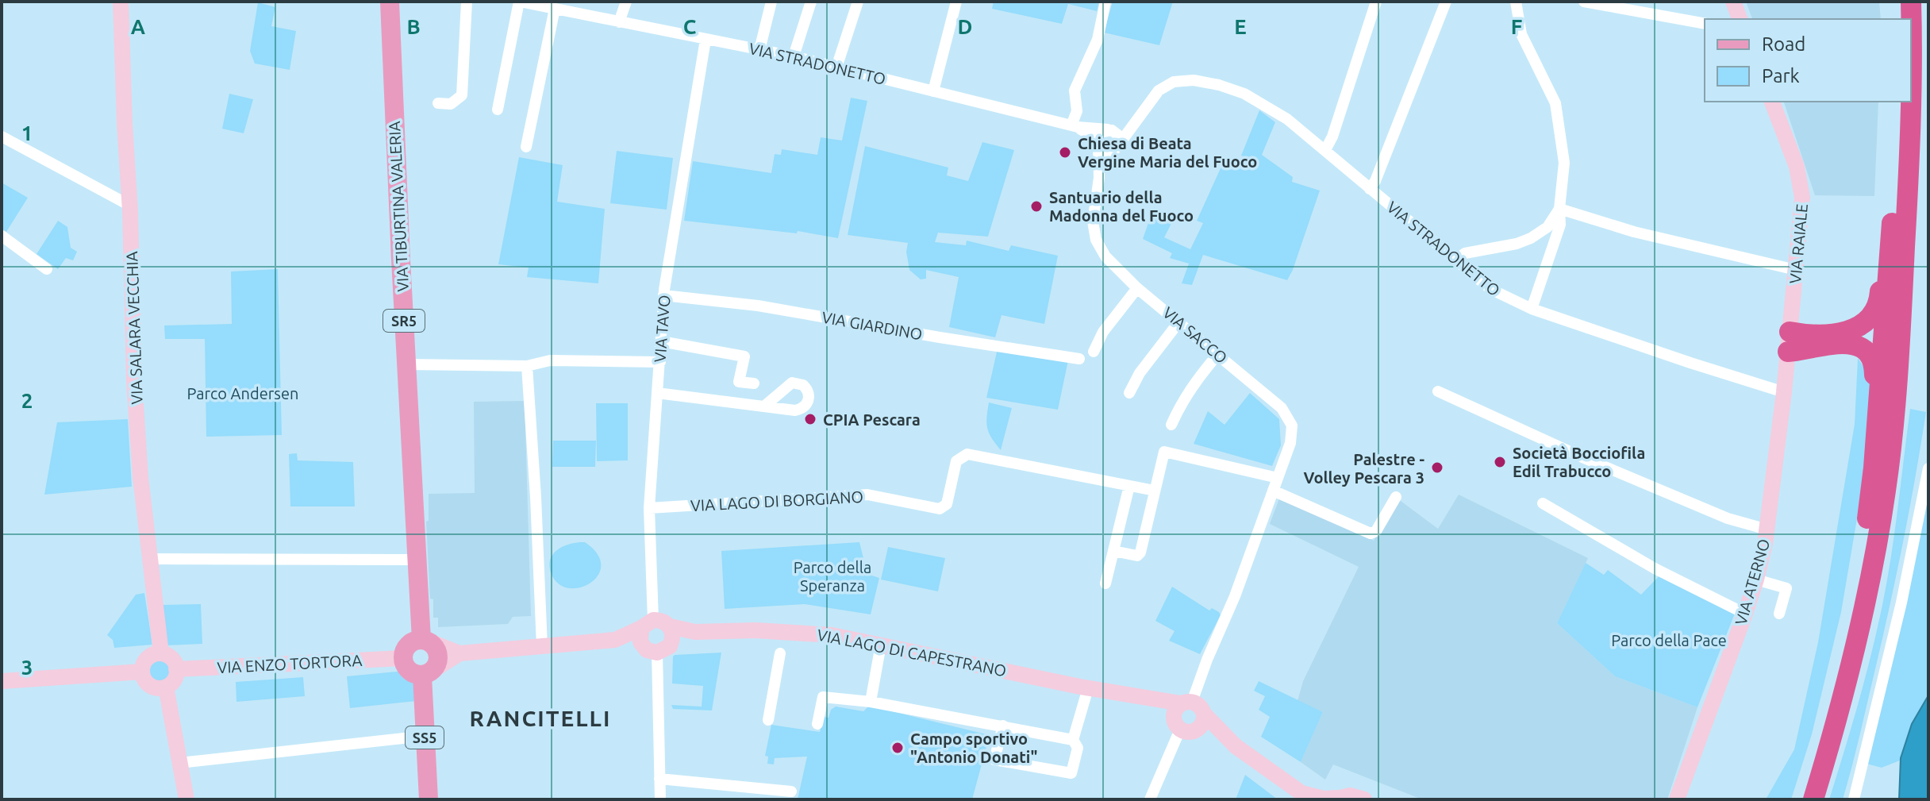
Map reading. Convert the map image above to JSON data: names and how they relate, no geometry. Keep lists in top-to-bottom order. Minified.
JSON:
{"streets":{"main road":["VIA TIBURTINA VALERIA","SR5","SS5"],"street":["VIA STRADONETTO","VIA RAIALE","VIA GIARDINO","VIA SALARA VECCHIA","VIA TAVO","VIA SACCO","VIA LAGO DI BORGIANO","VIA ATERNO","VIA LAGO DI CAPESTRANO","VIA ENZO TORTORA"]},"crossings":[["VIA STRADONETTO","VIA RAIALE"],["VIA STRADONETTO","VIA TAVO"],["VIA STRADONETTO","VIA SACCO"],["VIA STRADONETTO","VIA ATERNO"],["VIA TIBURTINA VALERIA","SR5"],["VIA TIBURTINA VALERIA","VIA ENZO TORTORA"],["VIA TIBURTINA VALERIA","SS5"],["VIA RAIALE","VIA ATERNO"],["SR5","VIA ENZO TORTORA"],["SR5","SS5"],["VIA GIARDINO","VIA TAVO"],["VIA SALARA VECCHIA","VIA ENZO TORTORA"],["VIA TAVO","VIA LAGO DI BORGIANO"],["VIA TAVO","VIA LAGO DI CAPESTRANO"],["VIA SACCO","VIA LAGO DI CAPESTRANO"],["VIA ENZO TORTORA","SS5"]],"districts":["RANCITELLI"],"parks":["Parco Andersen","Parco della Speranza","Parco della Pace"],"places":["Chiesa di Beata Vergine Maria del Fuoco","Santuario della Madonna del Fuoco","CPIA Pescara","Società Bocciofila Edil Trabucco","Palestre - Volley Pescara 3","Campo sportivo \"Antonio Donati\""],"legend":["Road","Park"],"grid":{"columns":["A","B","C","D","E","F"],"rows":["1","2","3"]}}
